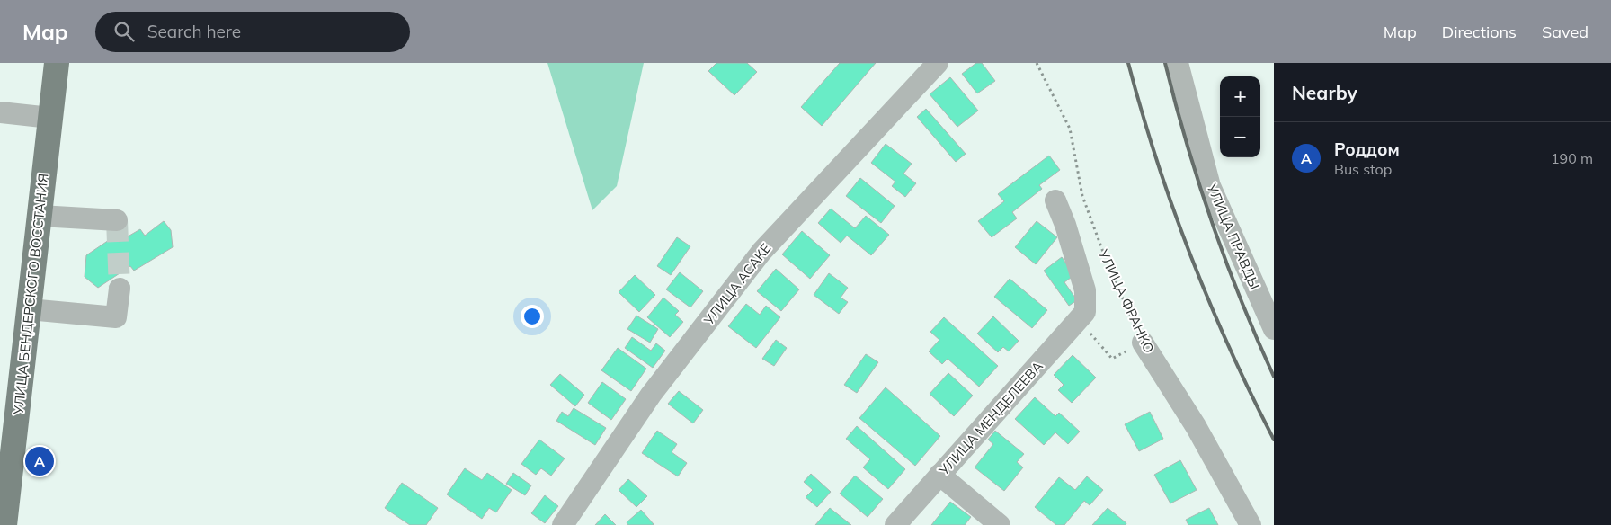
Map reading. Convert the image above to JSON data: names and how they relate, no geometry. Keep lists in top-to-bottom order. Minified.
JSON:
{"streets":{"main road":["УЛИЦА БЕНДЕРСКОГО ВОССТАНИЯ"],"street":["УЛИЦА ПРАВДЫ","УЛИЦА АСАКЕ","УЛИЦА ФРАНКО","УЛИЦА МЕНДЕЛЕЕВА"]},"page":{"header":"Map","search":"Search here","nav":["Map","Directions","Saved"],"heading":"Nearby","map_buttons":["+","−"],"list":[{"mark":"A","name":"Роддом","note":"Bus stop","value":"190 m"}],"pins":"A"}}
